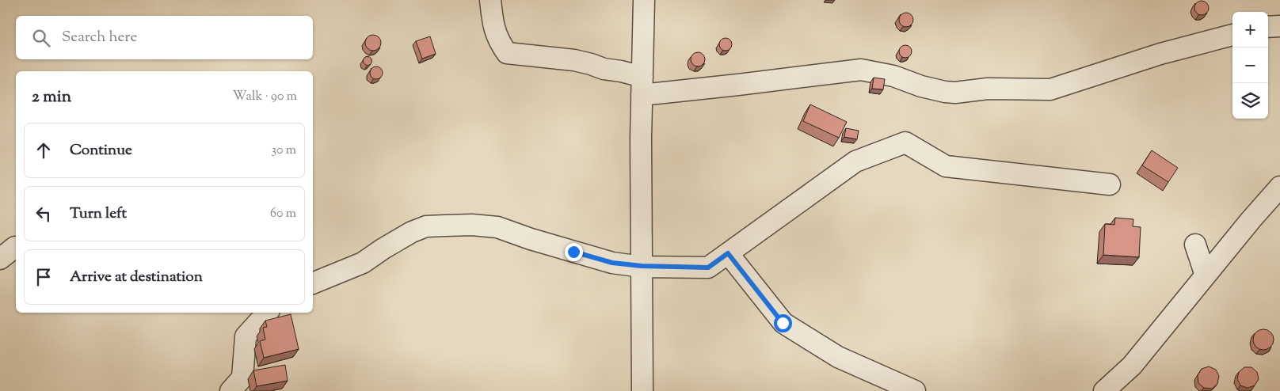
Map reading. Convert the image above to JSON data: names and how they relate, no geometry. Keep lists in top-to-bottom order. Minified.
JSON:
{"page":{"map_buttons":["+","−"],"search":"Search here","heading":["2 min","Walk · 90 m"],"list":[["Continue","30 m"],["Turn left","60 m"],"Arrive at destination"]}}
